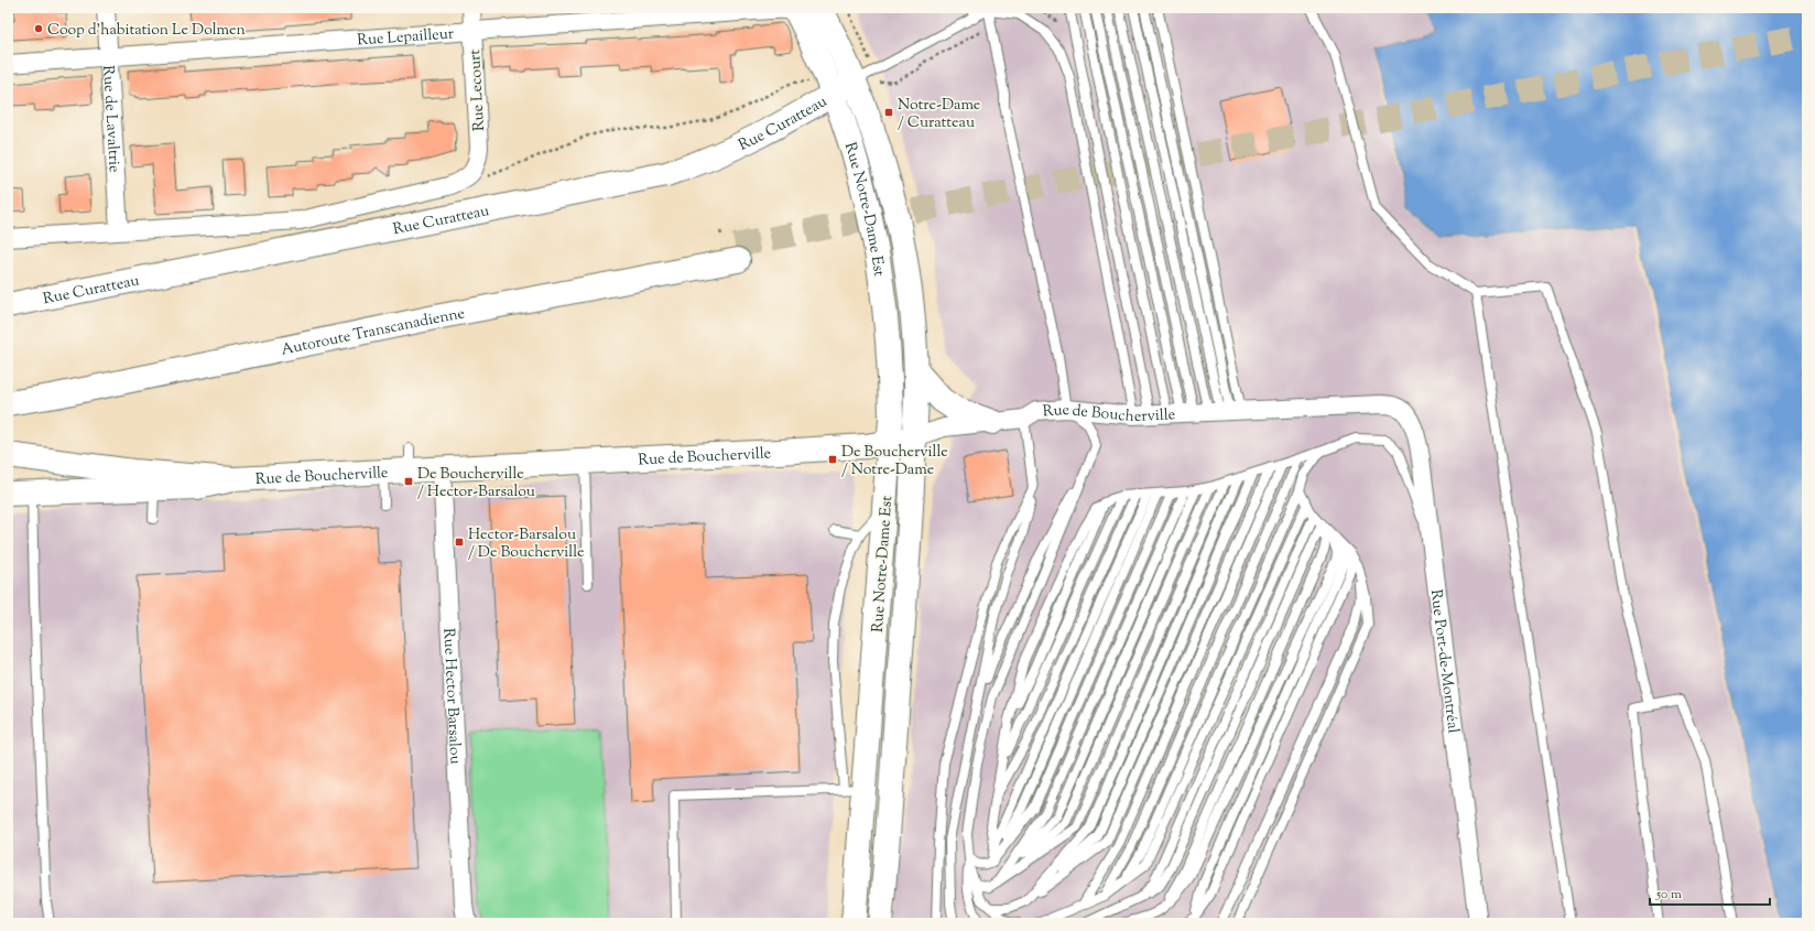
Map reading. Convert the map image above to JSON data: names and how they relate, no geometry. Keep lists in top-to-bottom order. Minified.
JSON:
{"streets":{"main road":["Rue Curatteau","Rue Notre-Dame Est","Autoroute Transcanadienne","Rue de Boucherville"],"street":["Rue Lepailleur","Rue Lecourt","Rue de Lavaltrie","Rue Port-de-Montréal","Rue Hector Barsalou"]},"crossings":[["Rue Lepailleur","Rue Lecourt"],["Rue Lepailleur","Rue de Lavaltrie"],["Rue Lepailleur","Rue Notre-Dame Est"],["Rue Lecourt","Rue Curatteau"],["Rue de Lavaltrie","Rue Curatteau"],["Rue Curatteau","Rue Notre-Dame Est"],["Rue Notre-Dame Est","Rue de Boucherville"],["Rue de Boucherville","Rue Port-de-Montréal"],["Rue de Boucherville","Rue Hector Barsalou"]],"places":{"other":["Coop d'habitation Le Dolmen"],"transit":["Notre-Dame / Curatteau","De Boucherville / Notre-Dame","De Boucherville / Hector-Barsalou","Hector-Barsalou / De Boucherville"]},"scale_bar":"50 m"}
